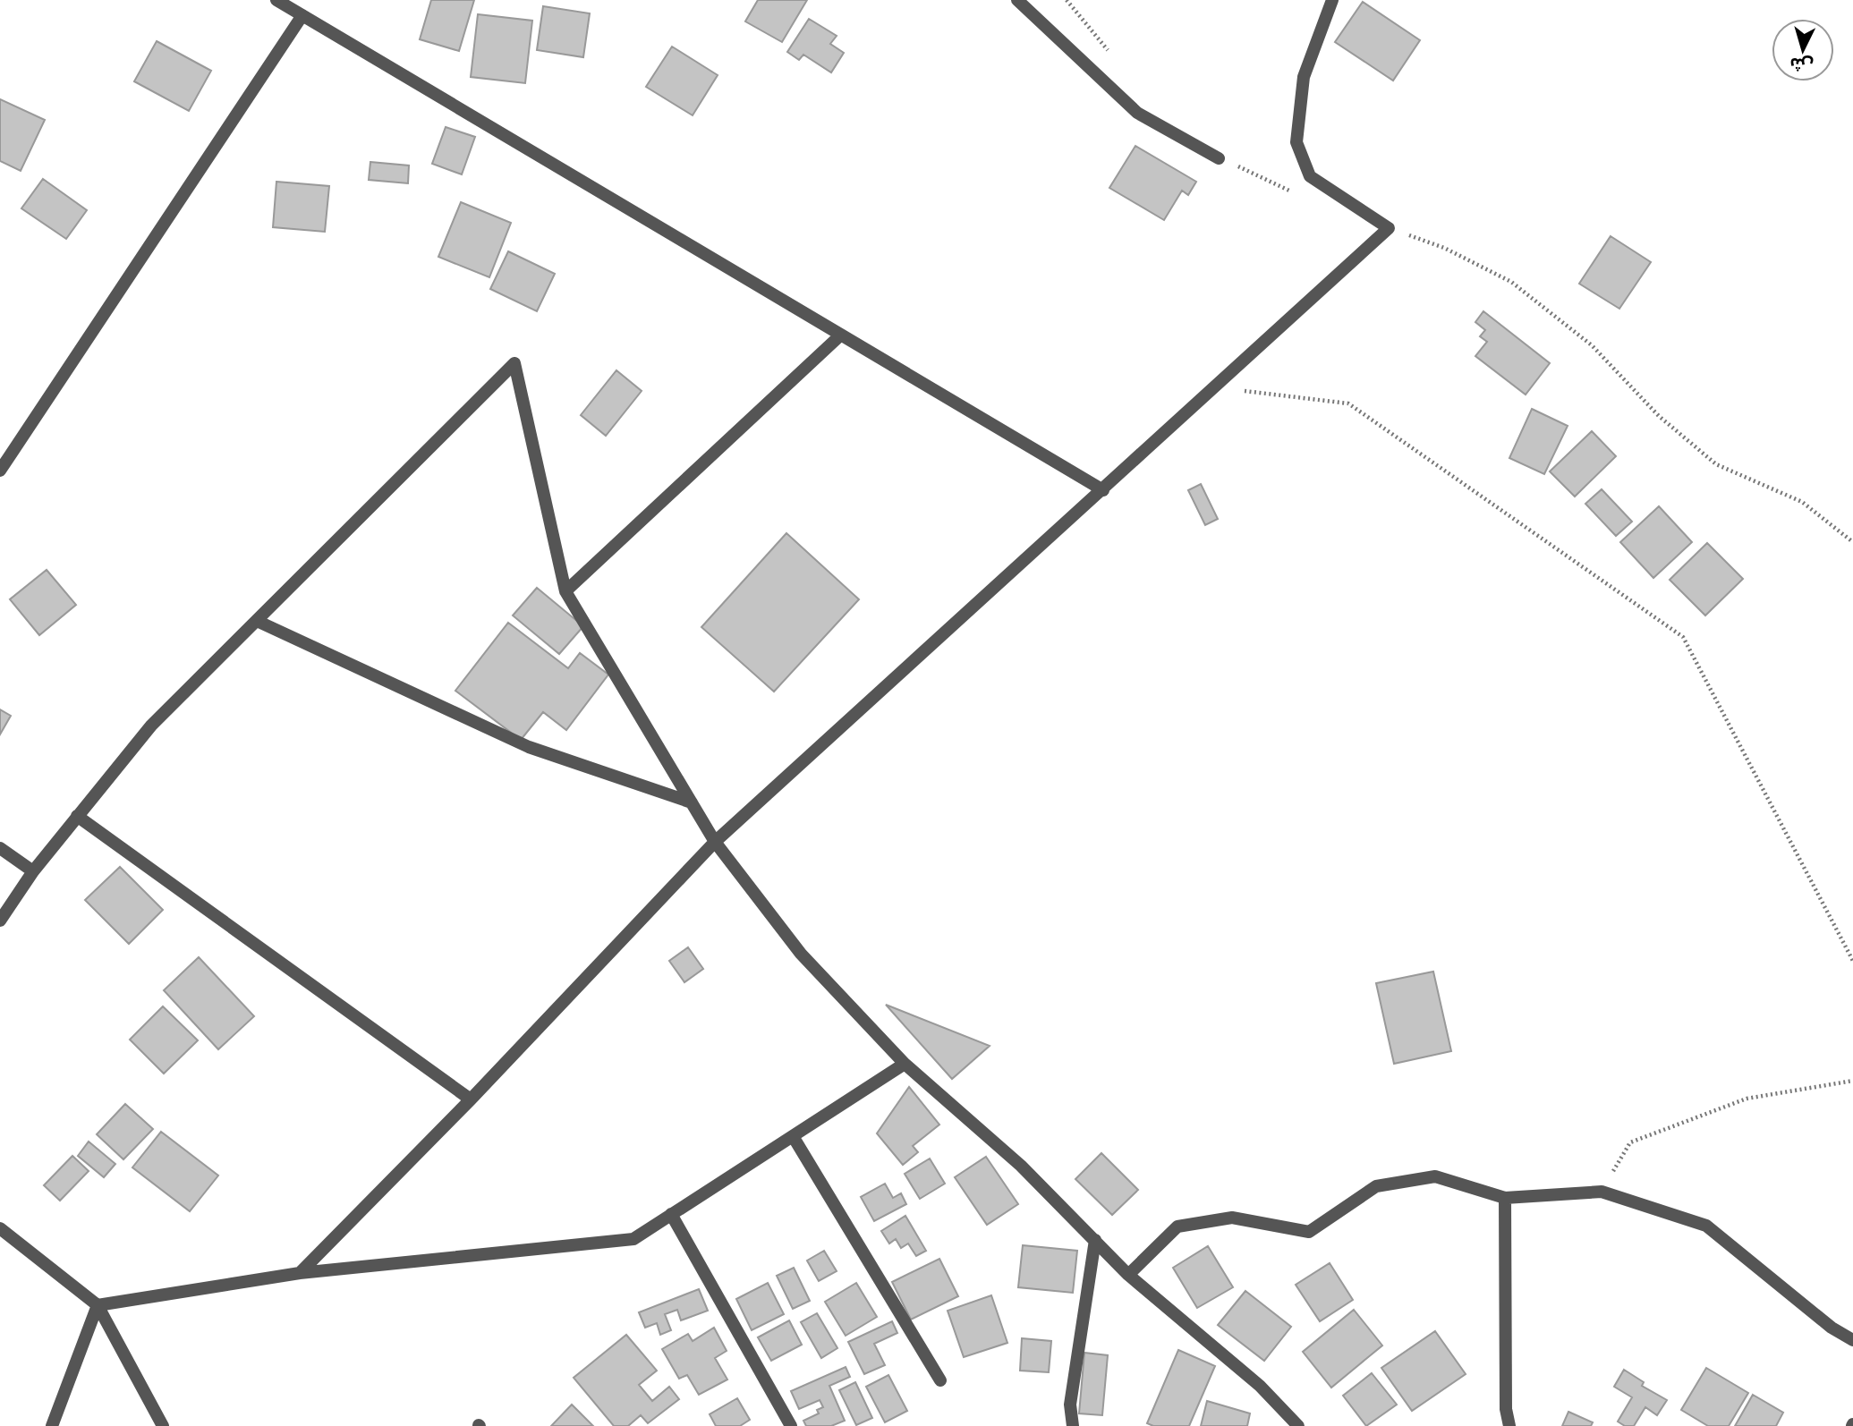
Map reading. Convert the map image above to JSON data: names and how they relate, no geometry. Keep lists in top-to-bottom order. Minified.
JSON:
{"north":"bottom"}
